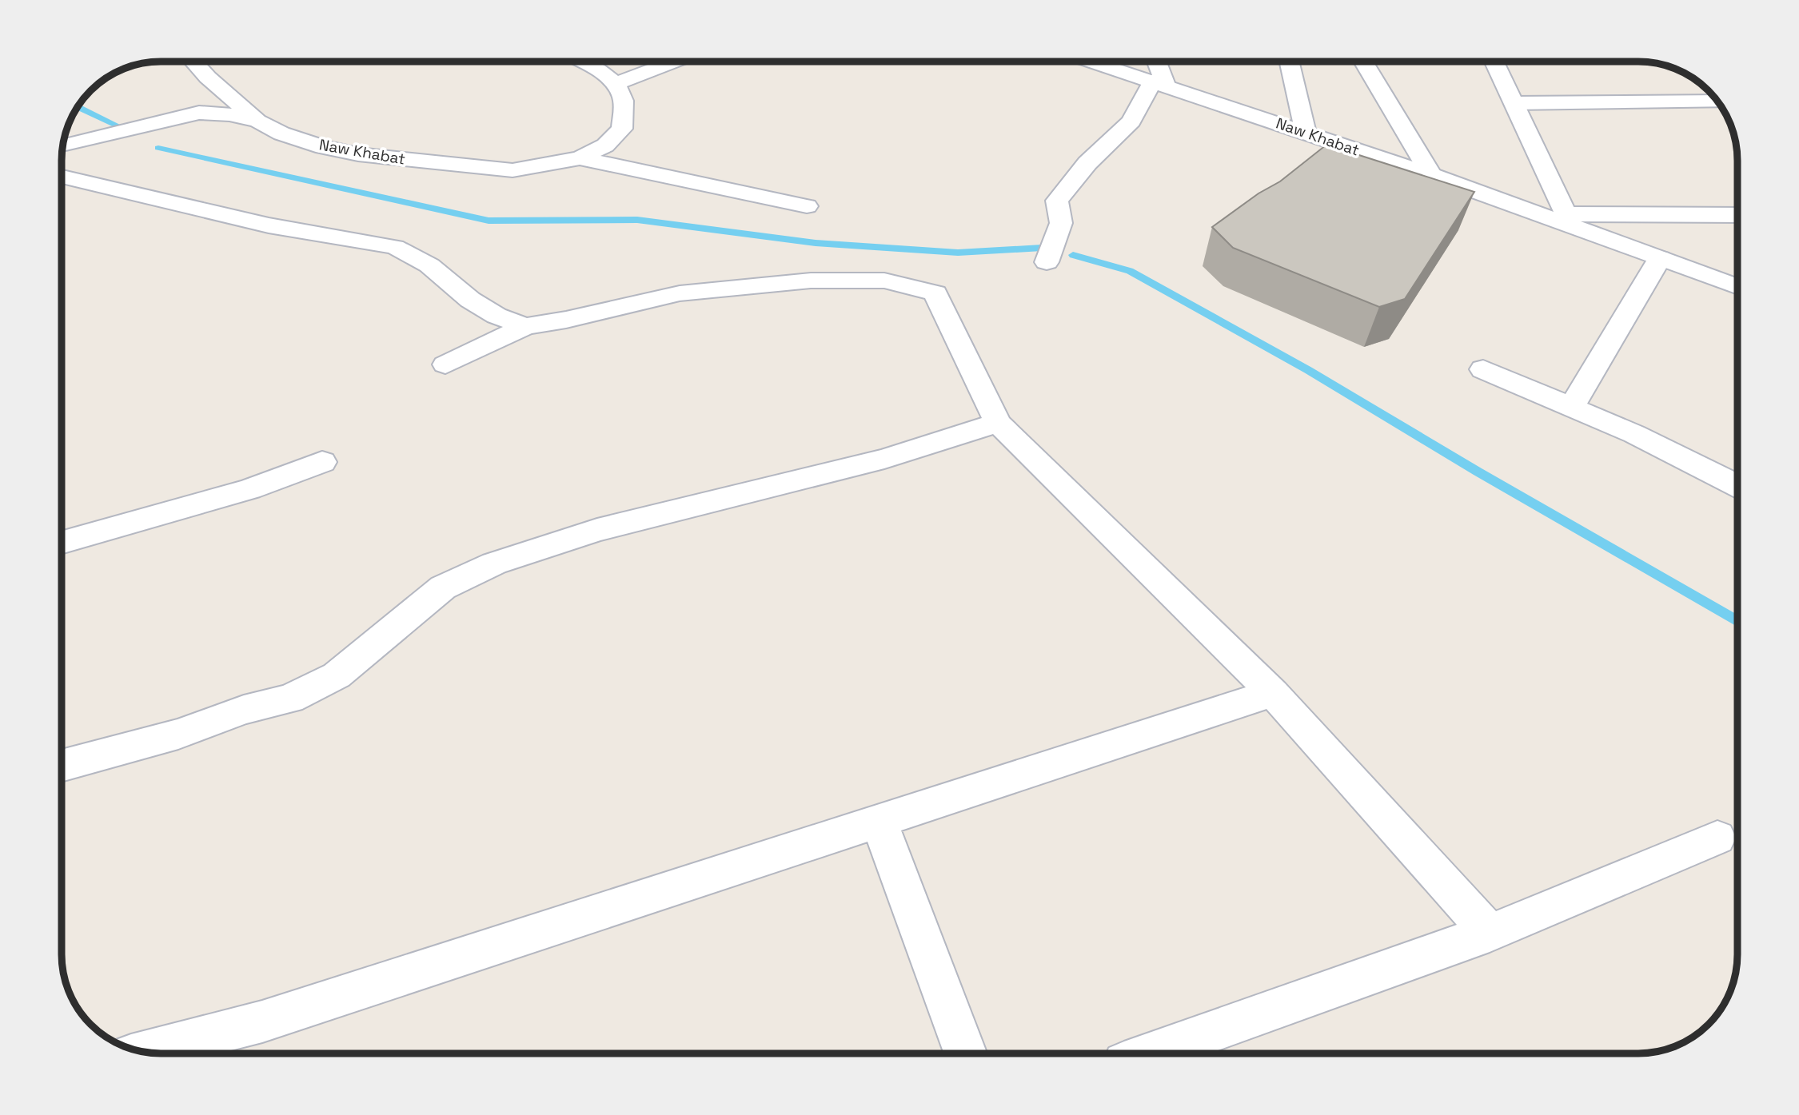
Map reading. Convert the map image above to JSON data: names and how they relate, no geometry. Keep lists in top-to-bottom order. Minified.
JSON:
{"streets":{"street":["Naw Khabat"]}}
